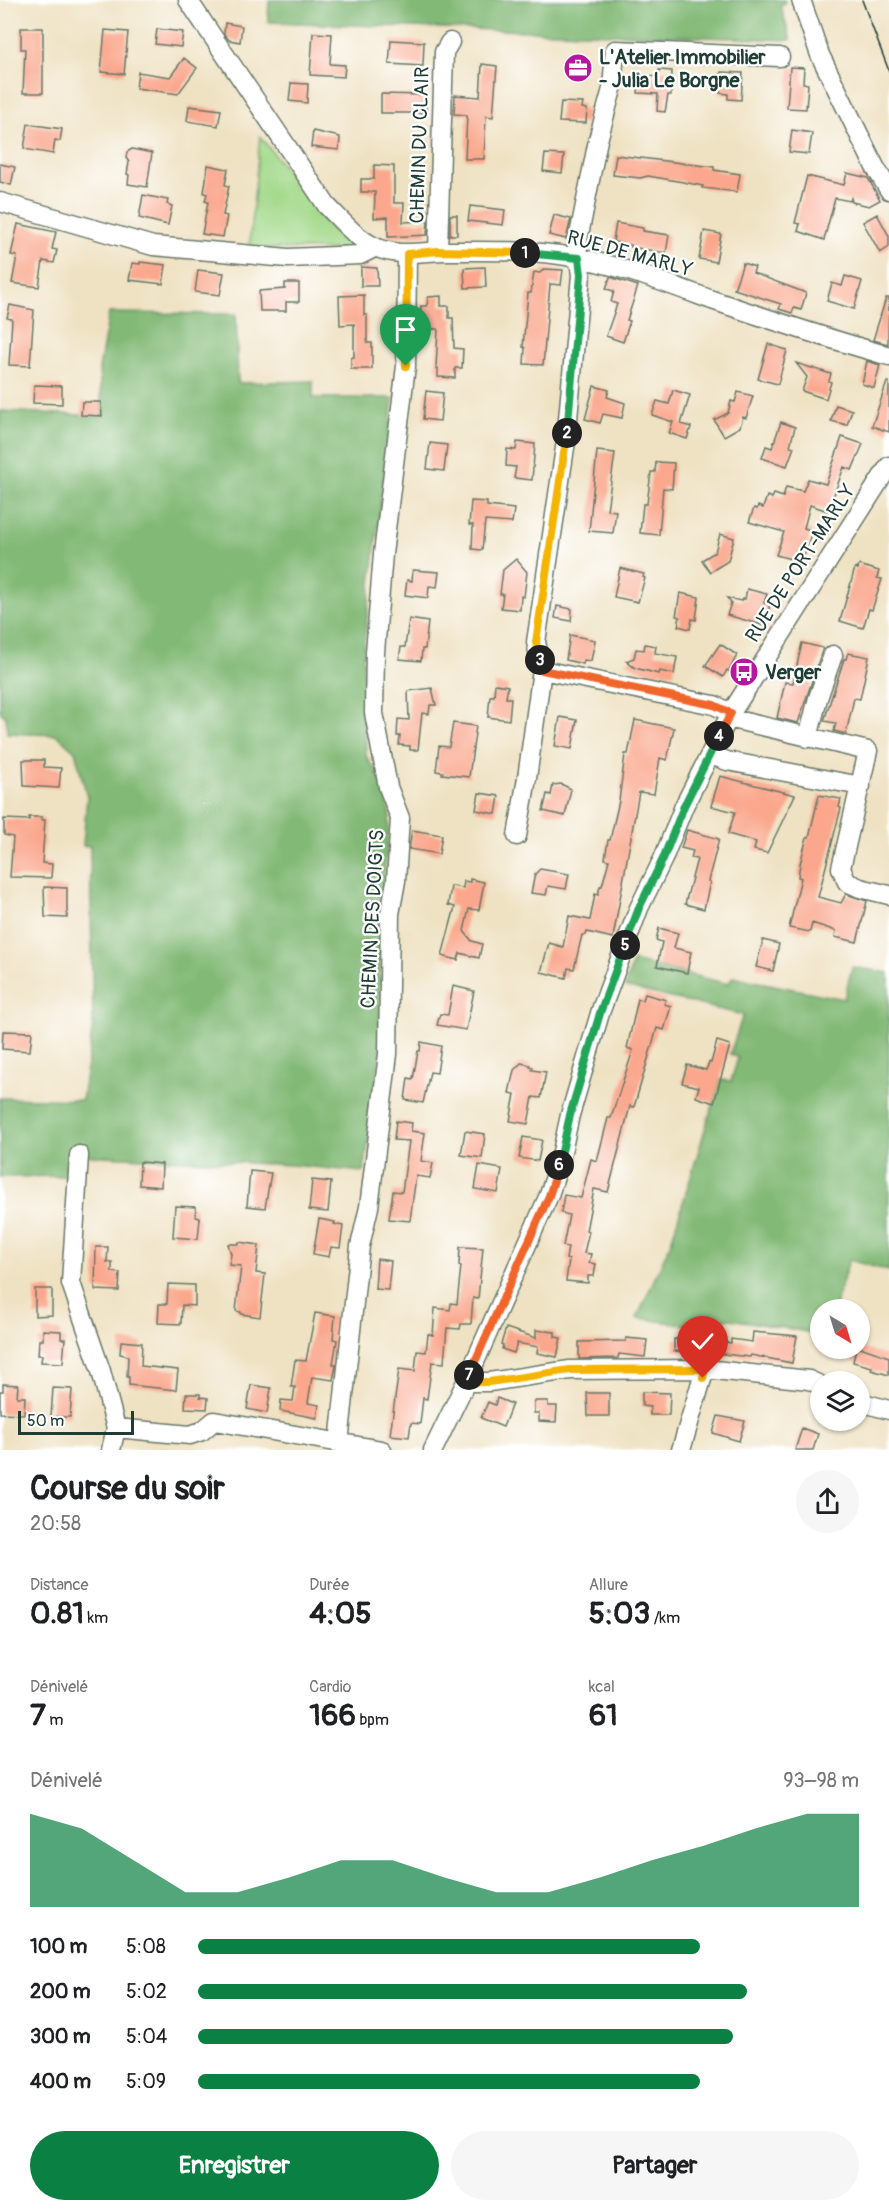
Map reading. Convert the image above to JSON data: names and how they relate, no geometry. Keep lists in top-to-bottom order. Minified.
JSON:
{"streets":{"street":["CHEMIN DU CLAIR","RUE DE MARLY","RUE DE PORT-MARLY","CHEMIN DES DOIGTS"]},"crossings":[["CHEMIN DU CLAIR","RUE DE MARLY"],["RUE DE MARLY","CHEMIN DES DOIGTS"]],"places":{"office":["L'Atelier Immobilier - Julia Le Borgne"],"bus stop":["Verger"]},"scale_bar":"50 m","north":"bottom right","page":{"pins":["1","2","3","4","5","6","7"],"scale":"50 m","heading":["Course du soir","20:58"],"stats":[["Distance","0.81 km"],["Durée","4:05"],["Allure","5:03 /km"],["Dénivelé","7 m"],["Cardio","166 bpm"],["kcal","61"]],"chart":["Dénivelé","93–98 m"],"list":[{"name":"100 m","note":"5:08"},{"name":"200 m","note":"5:02"},{"name":"300 m","note":"5:04"},{"name":"400 m","note":"5:09"}],"buttons":["Enregistrer","Partager"]}}
